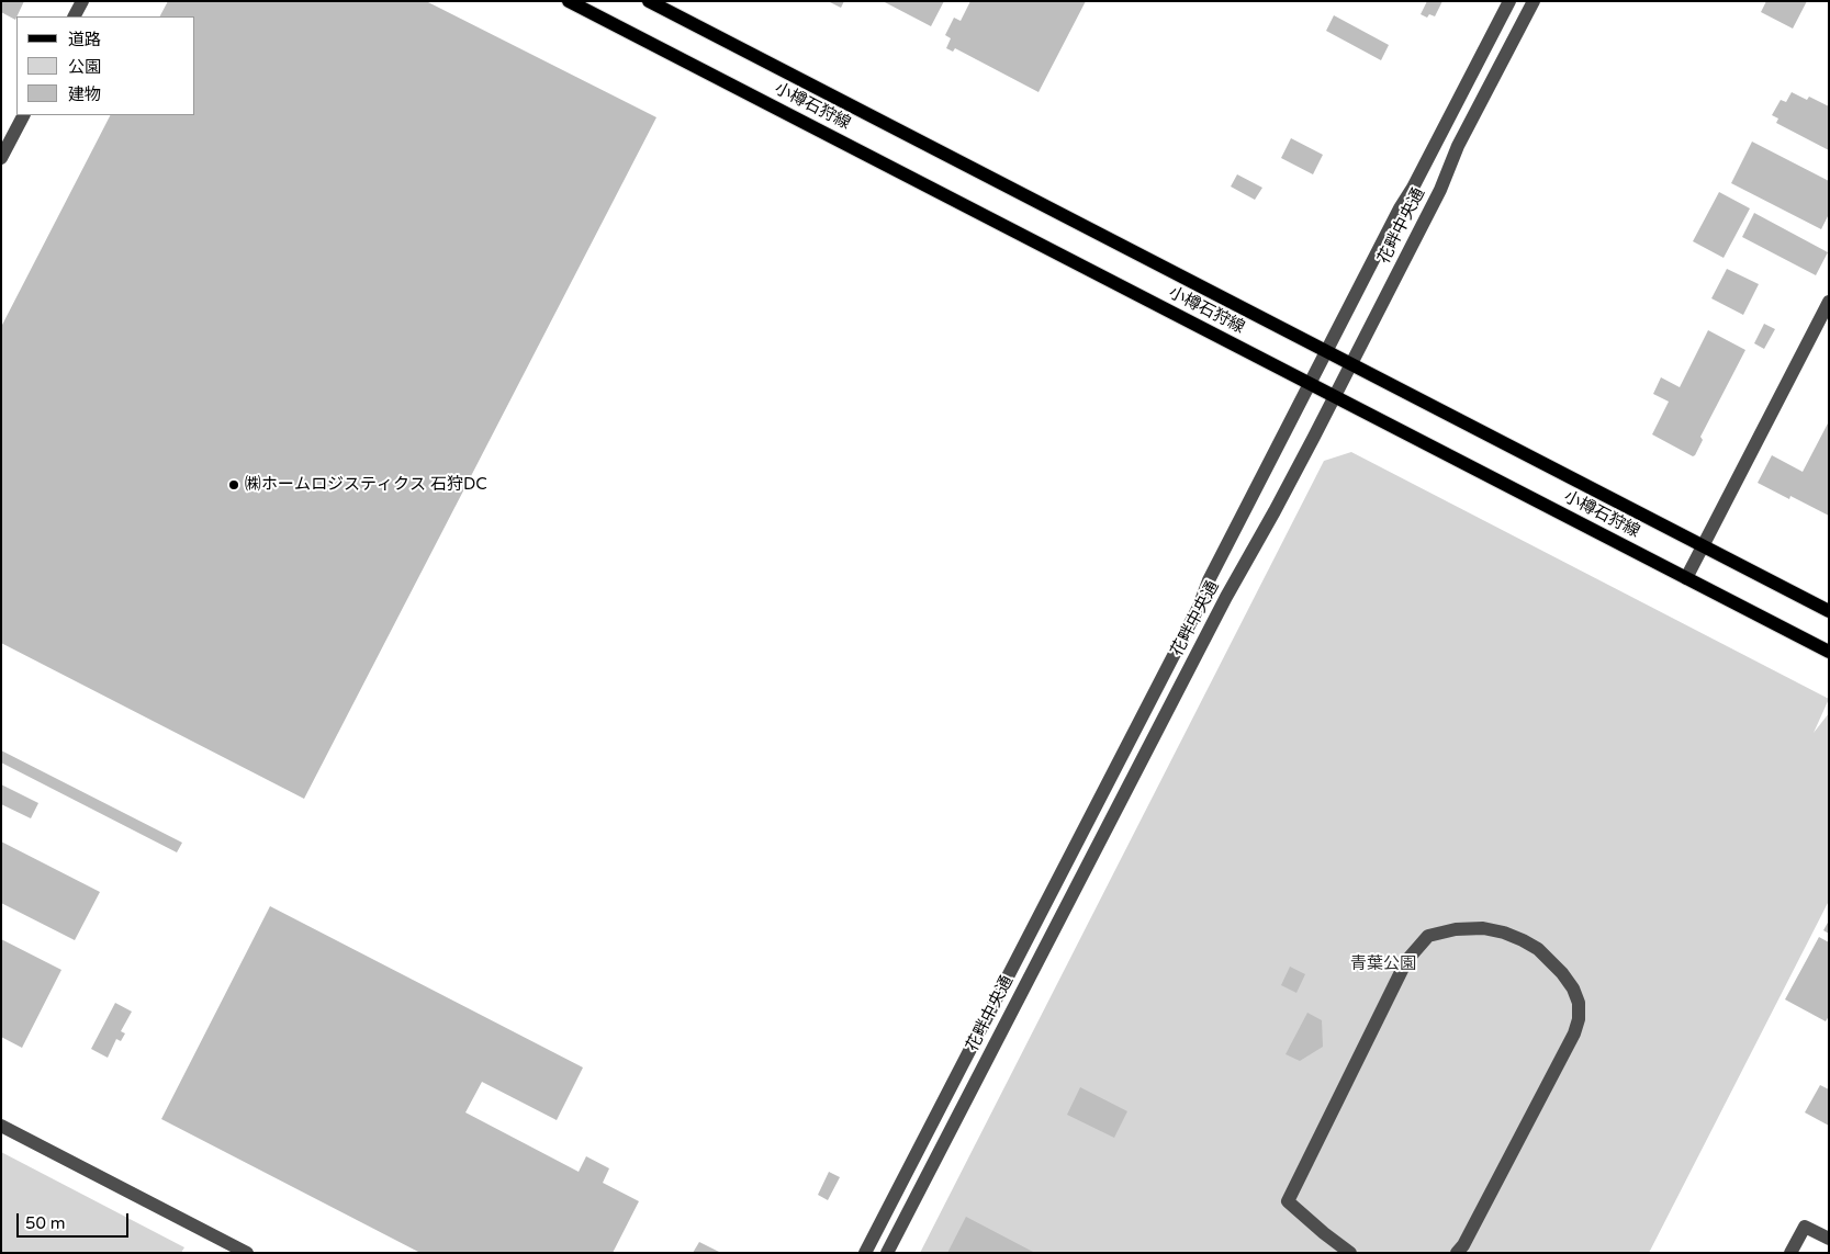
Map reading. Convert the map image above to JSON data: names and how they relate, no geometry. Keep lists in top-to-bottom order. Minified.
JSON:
{"streets":{"main road":["小樽石狩線"],"street":["花畔中央通"]},"crossings":[["小樽石狩線","花畔中央通"]],"parks":["青葉公園"],"places":["㈱ホームロジスティクス 石狩DC"],"legend":["道路","公園","建物"],"scale_bar":"50 m"}
